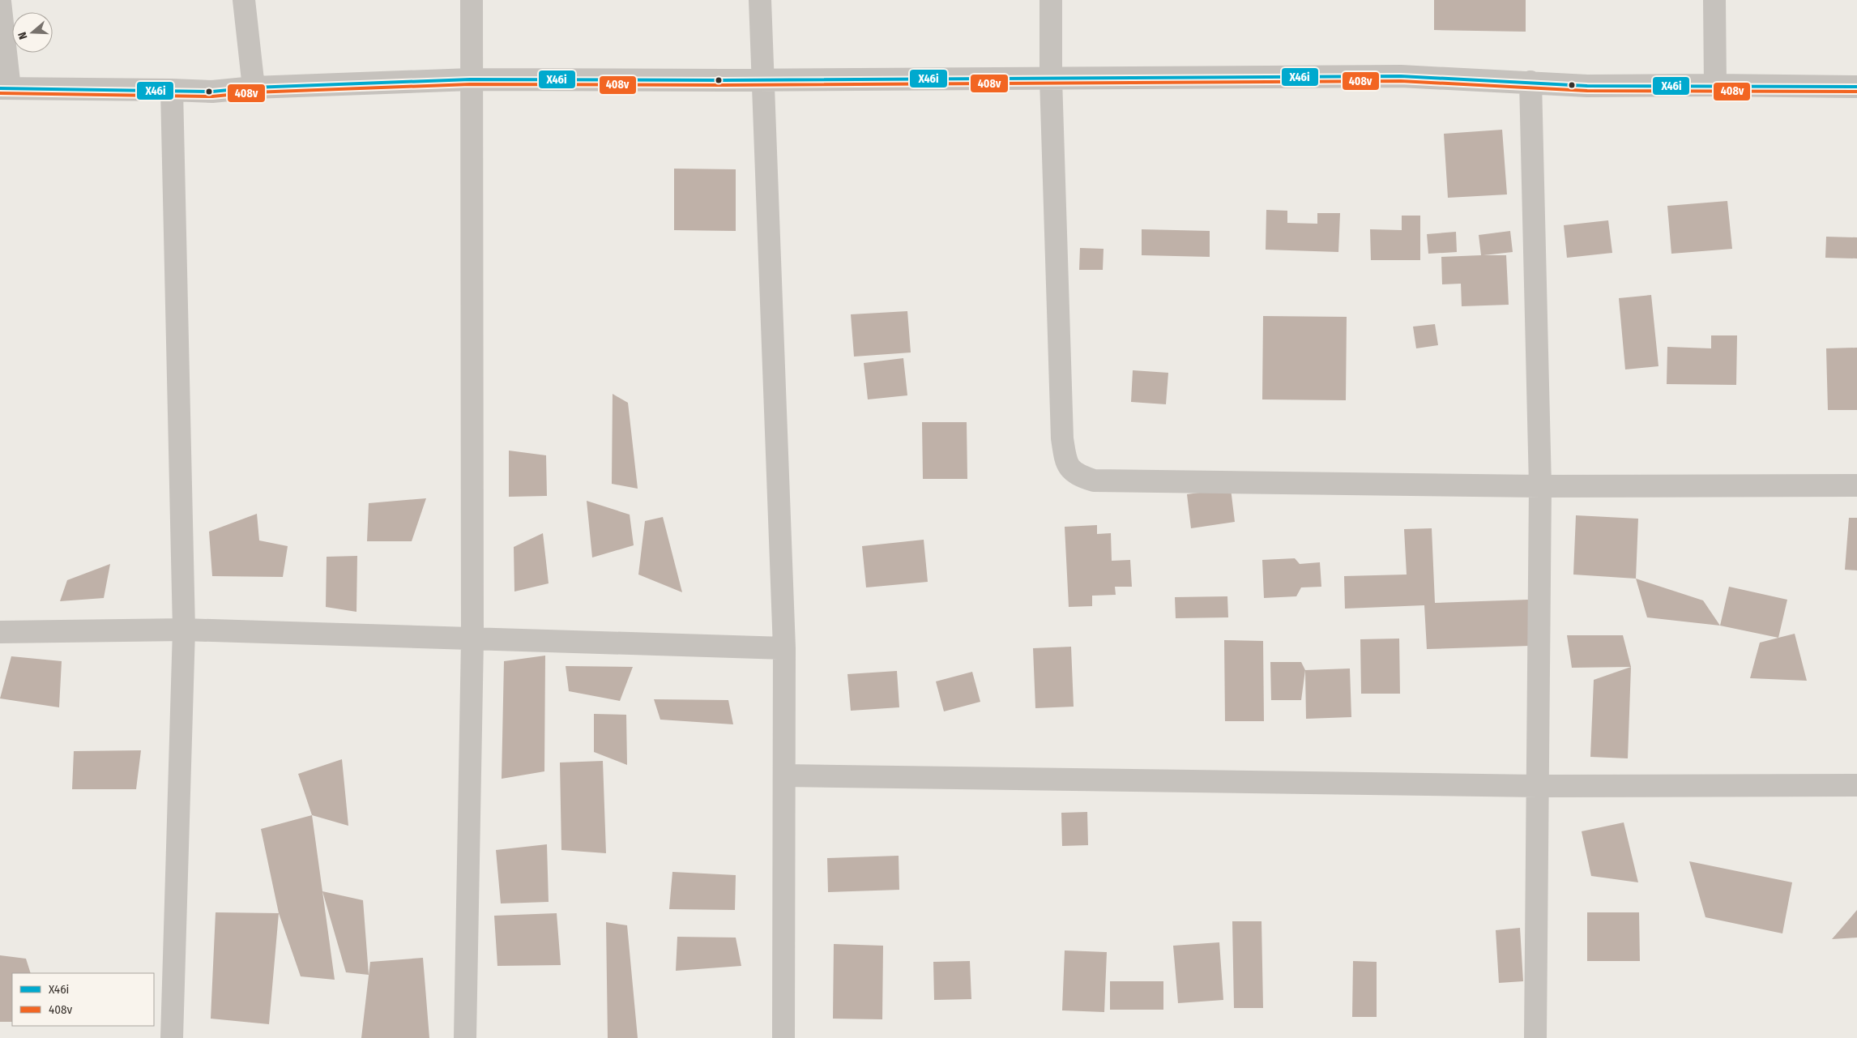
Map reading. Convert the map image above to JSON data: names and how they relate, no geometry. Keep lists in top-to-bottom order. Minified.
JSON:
{"lines":["transit line X46i","transit line 408v"],"legend":["X46i","408v"],"north":"left"}
